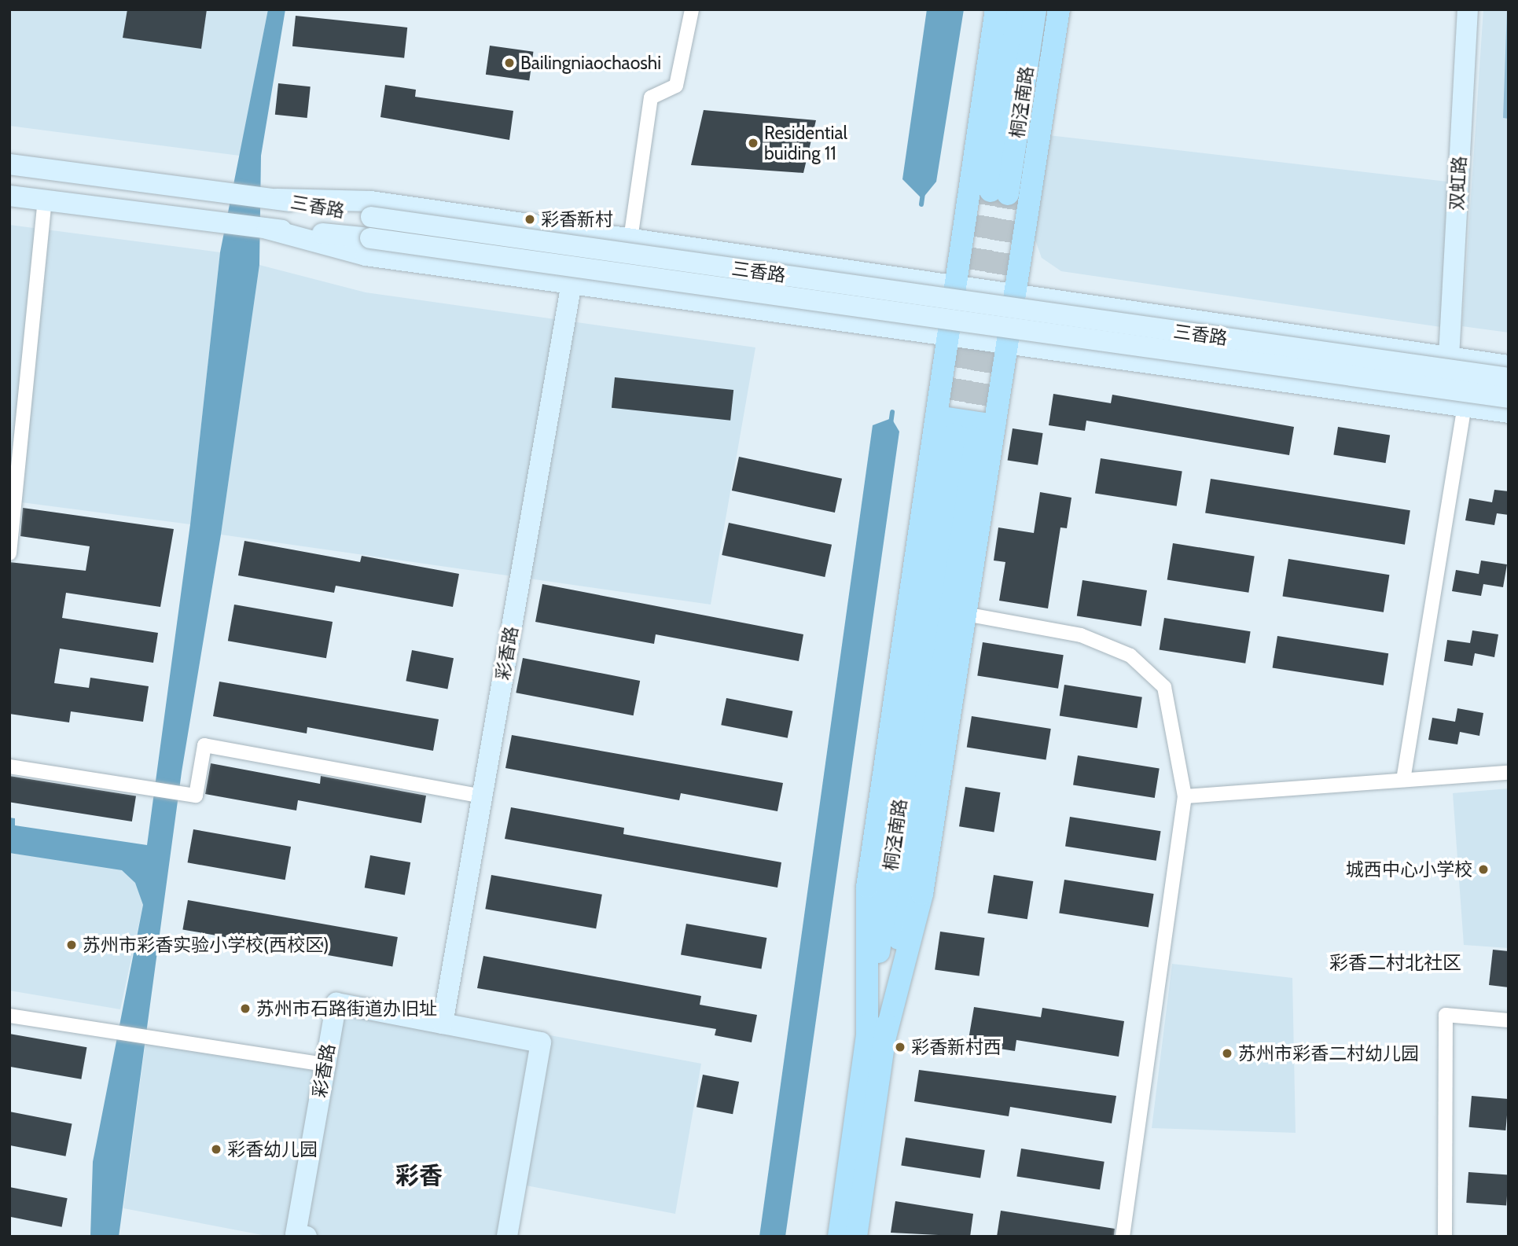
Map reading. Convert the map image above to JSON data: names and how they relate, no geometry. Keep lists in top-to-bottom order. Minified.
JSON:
{"streets":{"main road":["桐泾南路","双虹路","三香路","彩香路"]},"districts":["彩香二村北社区","彩香"],"places":["Bailingniaochaoshi","Residential buiding 11","彩香新村","城西中心小学校","苏州市彩香实验小学校(西校区)","苏州市石路街道办旧址","彩香新村西","苏州市彩香二村幼儿园","彩香幼儿园"]}
